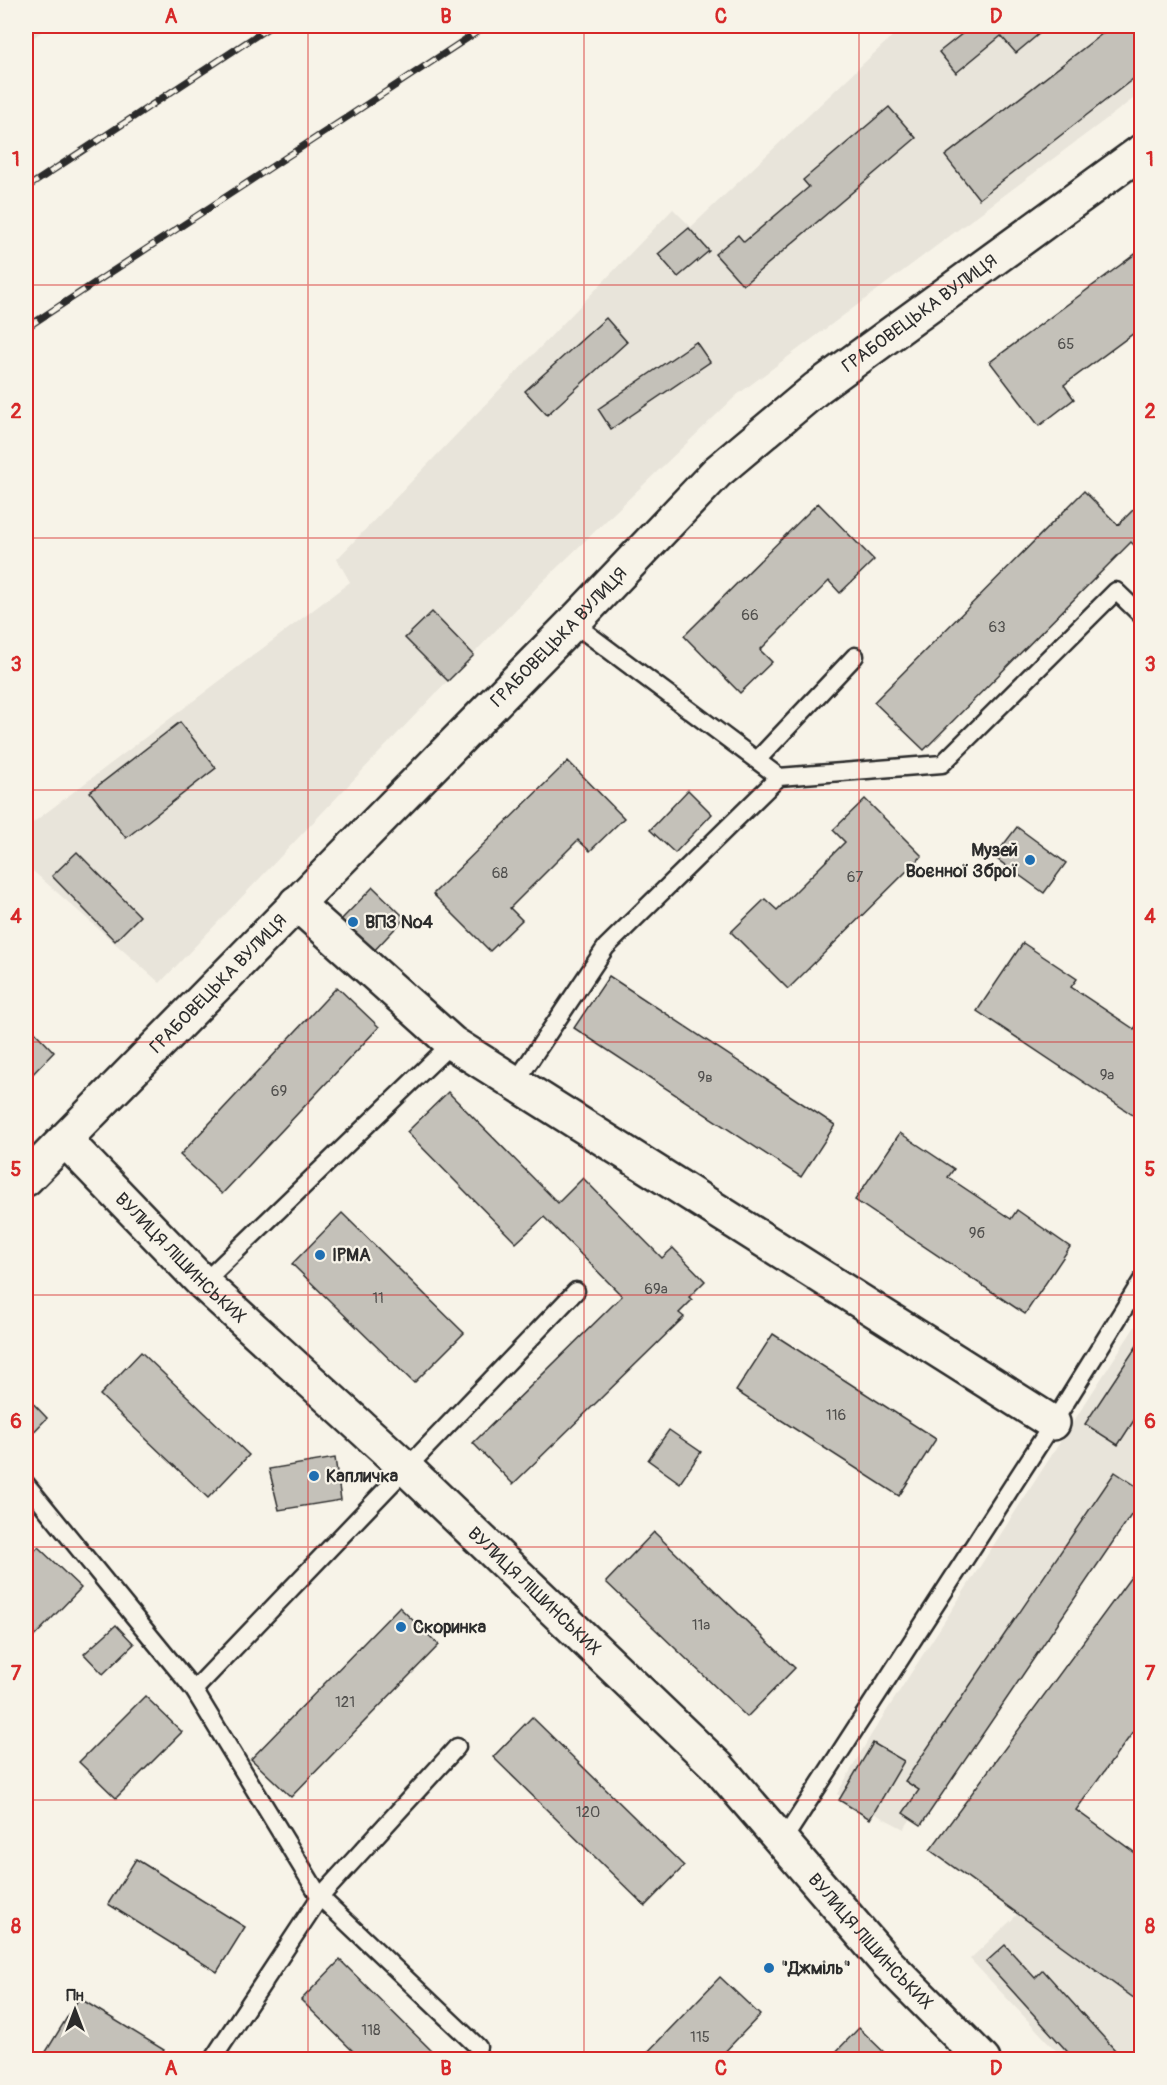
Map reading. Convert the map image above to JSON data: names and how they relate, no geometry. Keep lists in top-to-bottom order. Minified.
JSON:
{"streets":{"street":["ГРАБОВЕЦЬКА ВУЛИЦЯ","ВУЛИЦЯ ЛІШИНСЬКИХ"]},"crossings":[["ГРАБОВЕЦЬКА ВУЛИЦЯ","ВУЛИЦЯ ЛІШИНСЬКИХ"]],"places":["Музей Воєнної Зброї","ВПЗ №4","ІРМА","Капличка","Скоринка","\"Джміль\""],"house_numbers":["65","66","63","68","67","9а","9в","69","9б","69а","11","116","11а","121","120","118","115"],"north":"top","grid":{"columns":["A","B","C","D"],"rows":["1","2","3","4","5","6","7","8"]}}
